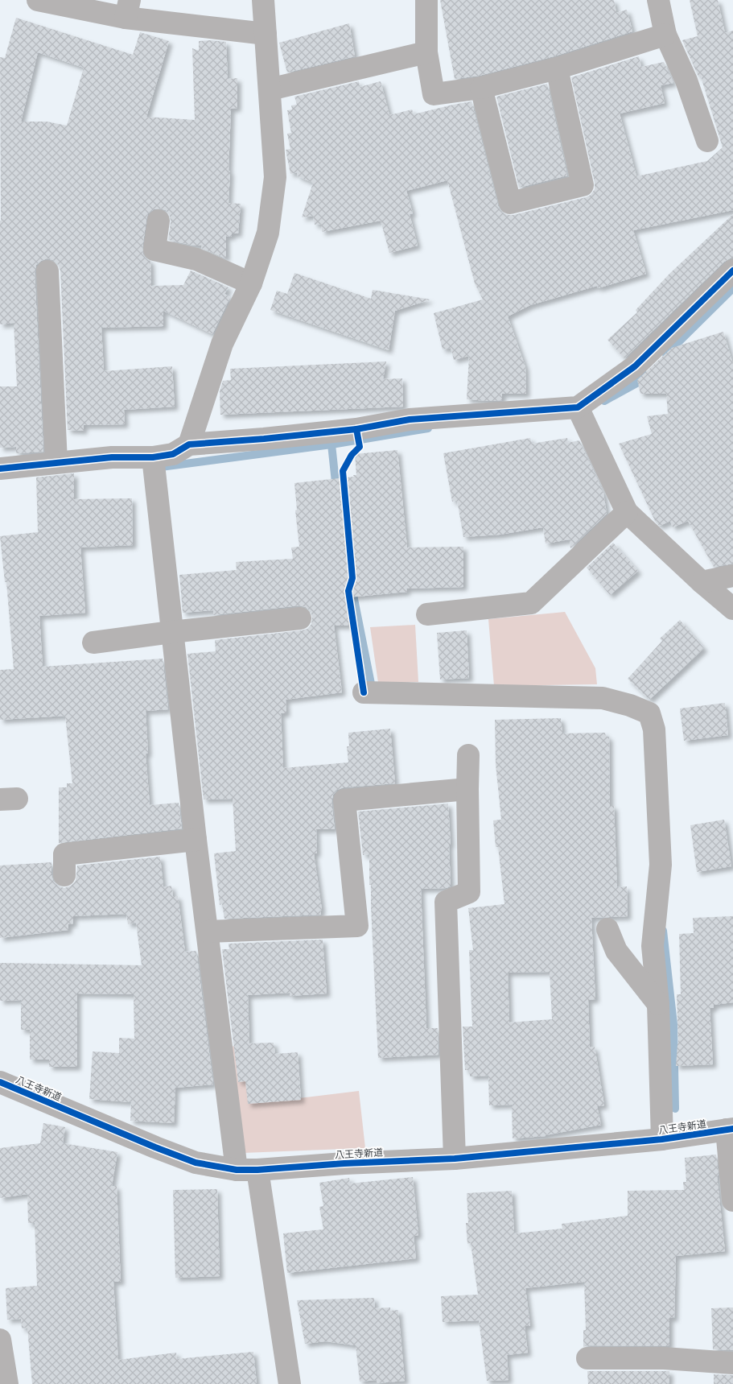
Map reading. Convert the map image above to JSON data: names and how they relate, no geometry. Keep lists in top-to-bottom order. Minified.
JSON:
{"streets":{"street":["八王寺新道"]}}
